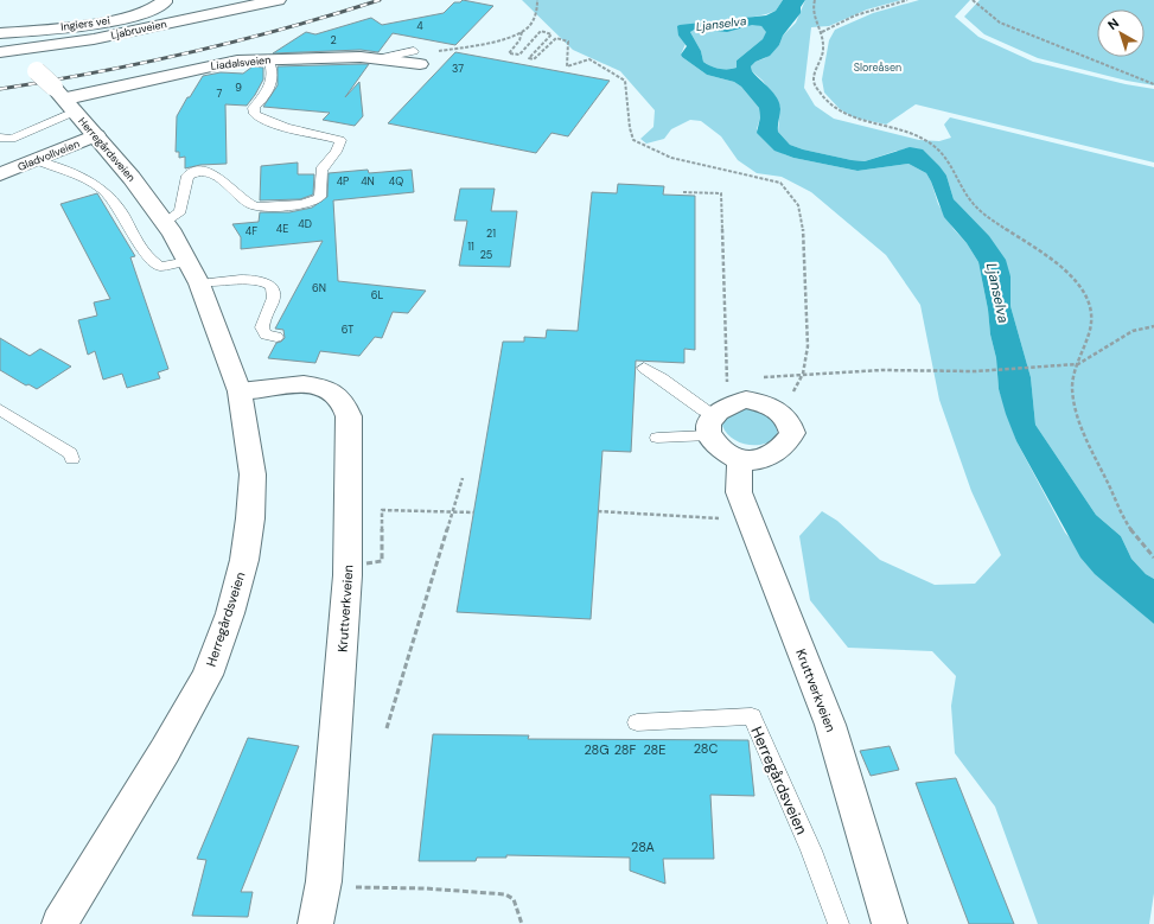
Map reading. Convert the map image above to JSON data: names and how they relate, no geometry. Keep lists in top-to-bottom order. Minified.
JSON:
{"streets":{"street":["Ingiers vei","Ljabruveien","Liadalsveien","Herregårdsveien","Gladvollveien","Kruttverkveien"]},"crossings":[["Ljabruveien","Liadalsveien"],["Ljabruveien","Herregårdsveien"],["Liadalsveien","Herregårdsveien"],["Herregårdsveien","Gladvollveien"],["Herregårdsveien","Kruttverkveien"]],"water":["Ljanselva"],"parks":["Sloreåsen"],"house_numbers":["4","2","37","9","7","4P","4N","4Q","4D","4E","4F","21","11","25","6N","6L","6T","28C","28G","28F","28E","28A"],"north":"top left"}
